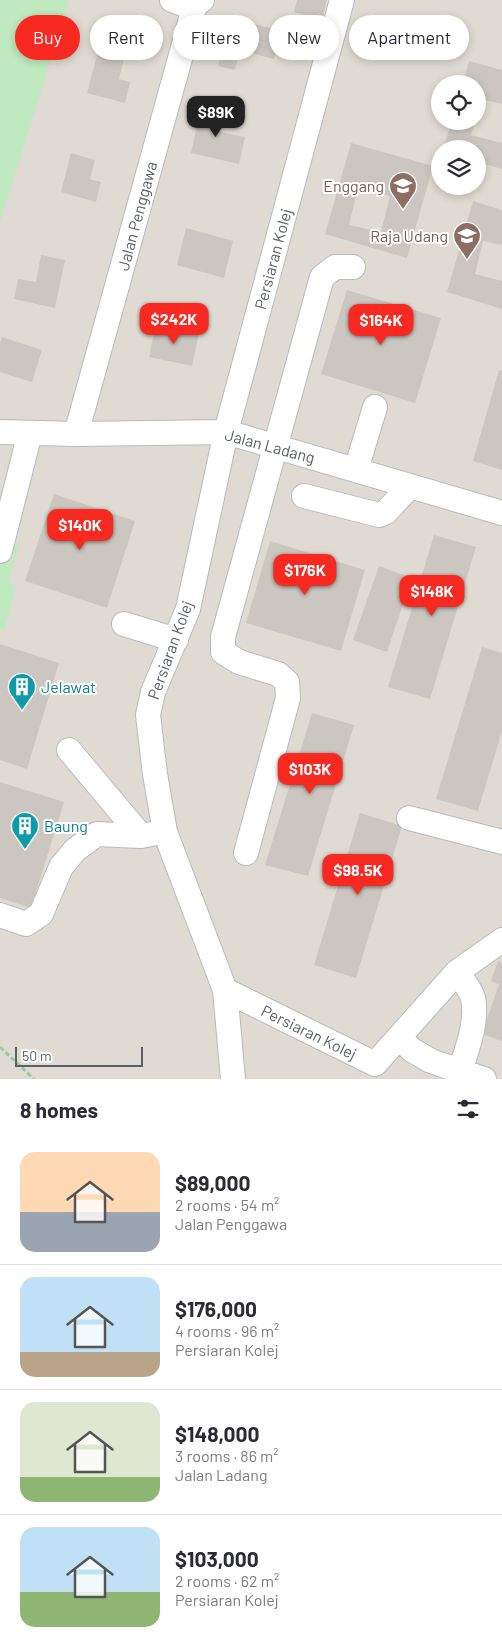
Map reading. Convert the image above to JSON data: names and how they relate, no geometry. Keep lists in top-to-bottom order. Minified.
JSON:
{"streets":{"street":["Jalan Penggawa","Persiaran Kolej","Jalan Ladang"]},"crossings":[["Jalan Penggawa","Jalan Ladang"],["Persiaran Kolej","Jalan Ladang"]],"places":{"school or university":["Enggang","Raja Udang"],"building":["Jelawat","Baung"]},"scale_bar":"50 m","page":{"chip":["Buy","Rent","Filters","New","Apartment"],"price":["$89K","$242K","$164K","$140K","$176K","$148K","$103K","$98.5K"],"scale":"50 m","heading":"8 homes","list":[{"name":"$89,000","note":"2 rooms · 54 m² · Jalan Penggawa"},{"name":"$176,000","note":"4 rooms · 96 m² · Persiaran Kolej"},{"name":"$148,000","note":"3 rooms · 86 m² · Jalan Ladang"},{"name":"$103,000","note":"2 rooms · 62 m² · Persiaran Kolej"}]}}
